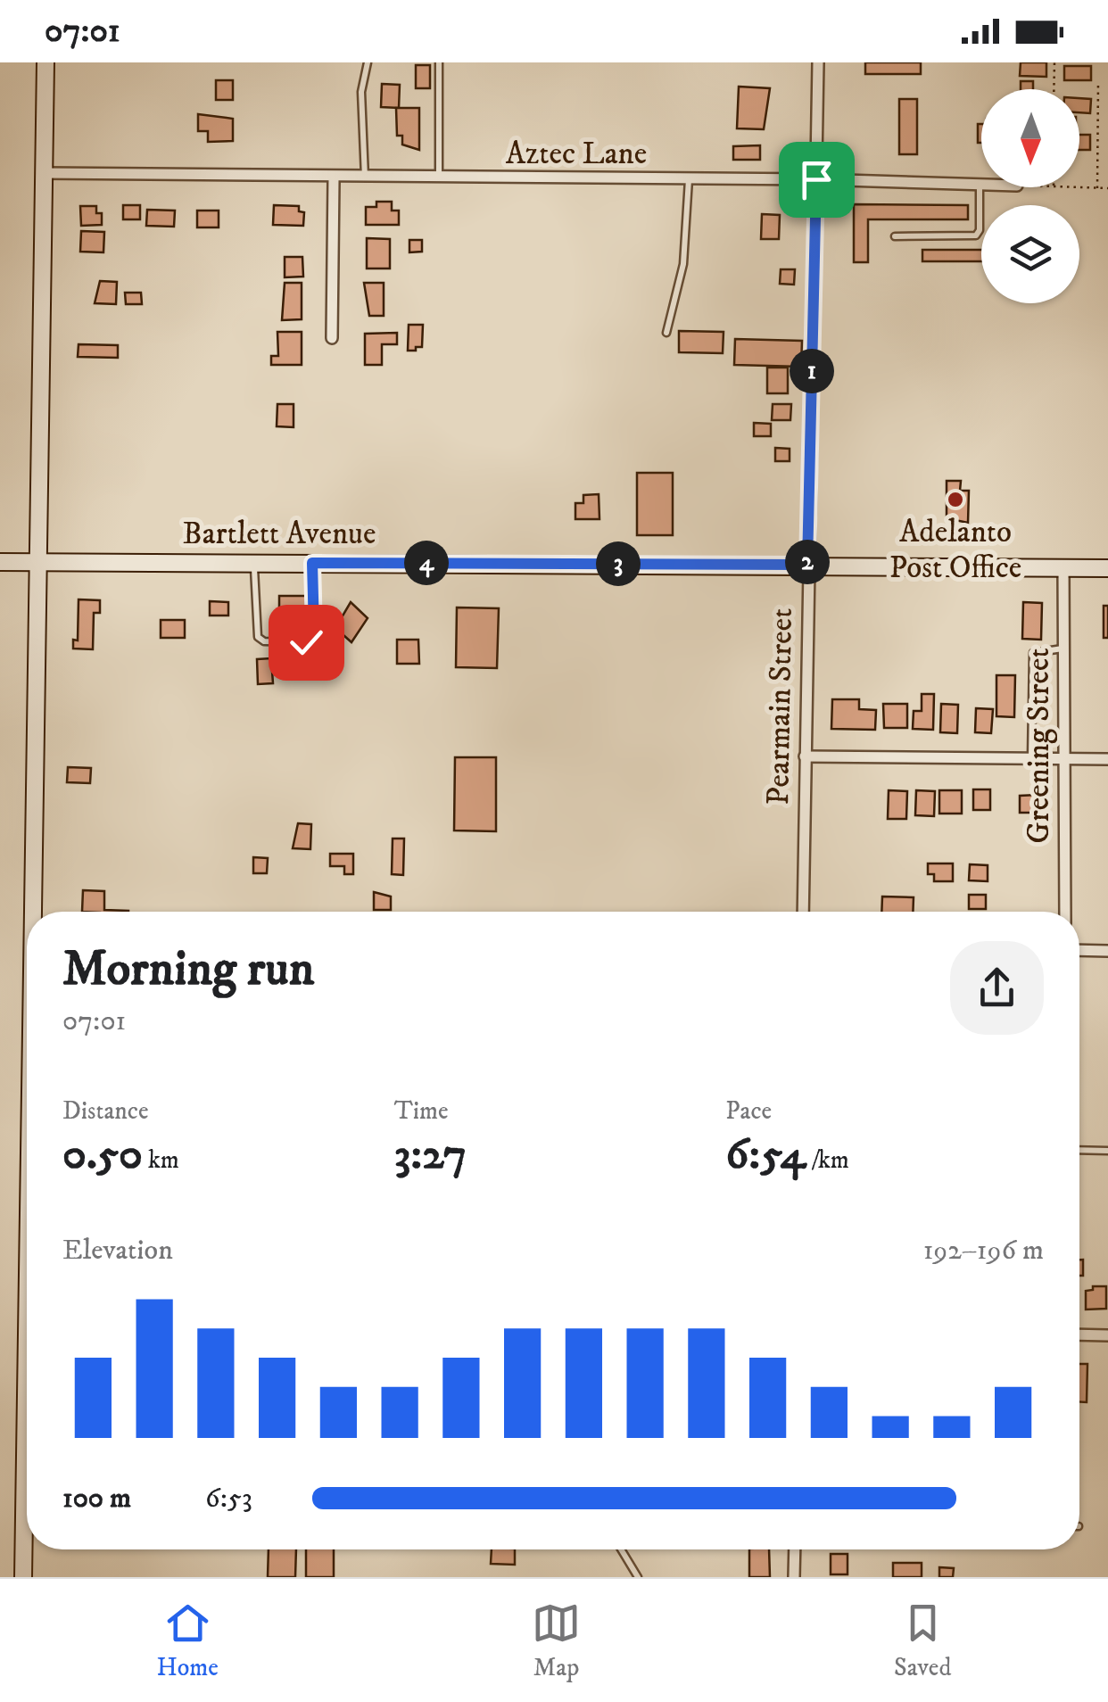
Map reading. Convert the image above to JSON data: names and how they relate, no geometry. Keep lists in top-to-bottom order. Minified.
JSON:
{"streets":{"street":["Aztec Lane","Bartlett Avenue","Pearmain Street","Greening Street"]},"crossings":[["Aztec Lane","Pearmain Street"],["Bartlett Avenue","Pearmain Street"],["Bartlett Avenue","Greening Street"]],"places":["Adelanto Post Office"],"north":"bottom","page":{"status":"07:01","pins":["1","2","4","3"],"heading":["Morning run","07:01"],"stats":[["Distance","0.50 km"],["Time","3:27"],["Pace","6:54 /km"]],"chart":["Elevation","192–196 m"],"list":[{"name":"100 m","note":"6:53"}],"tabs":["Home","Map","Saved"]}}
